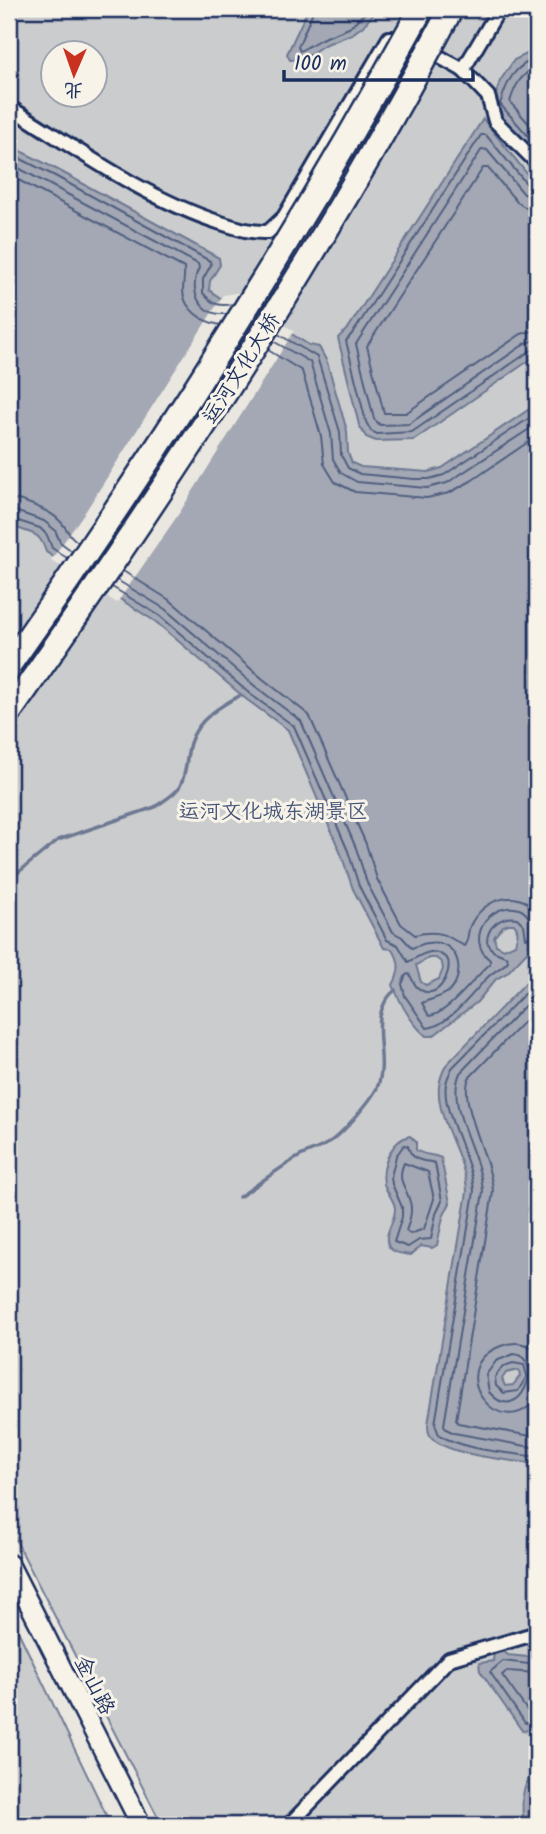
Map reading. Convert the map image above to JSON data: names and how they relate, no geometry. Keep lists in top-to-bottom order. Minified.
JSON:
{"streets":{"highway":["运河文化大桥"],"street":["金山路"]},"parks":["运河文化城东湖景区"],"scale_bar":"100 m","north":"bottom"}
